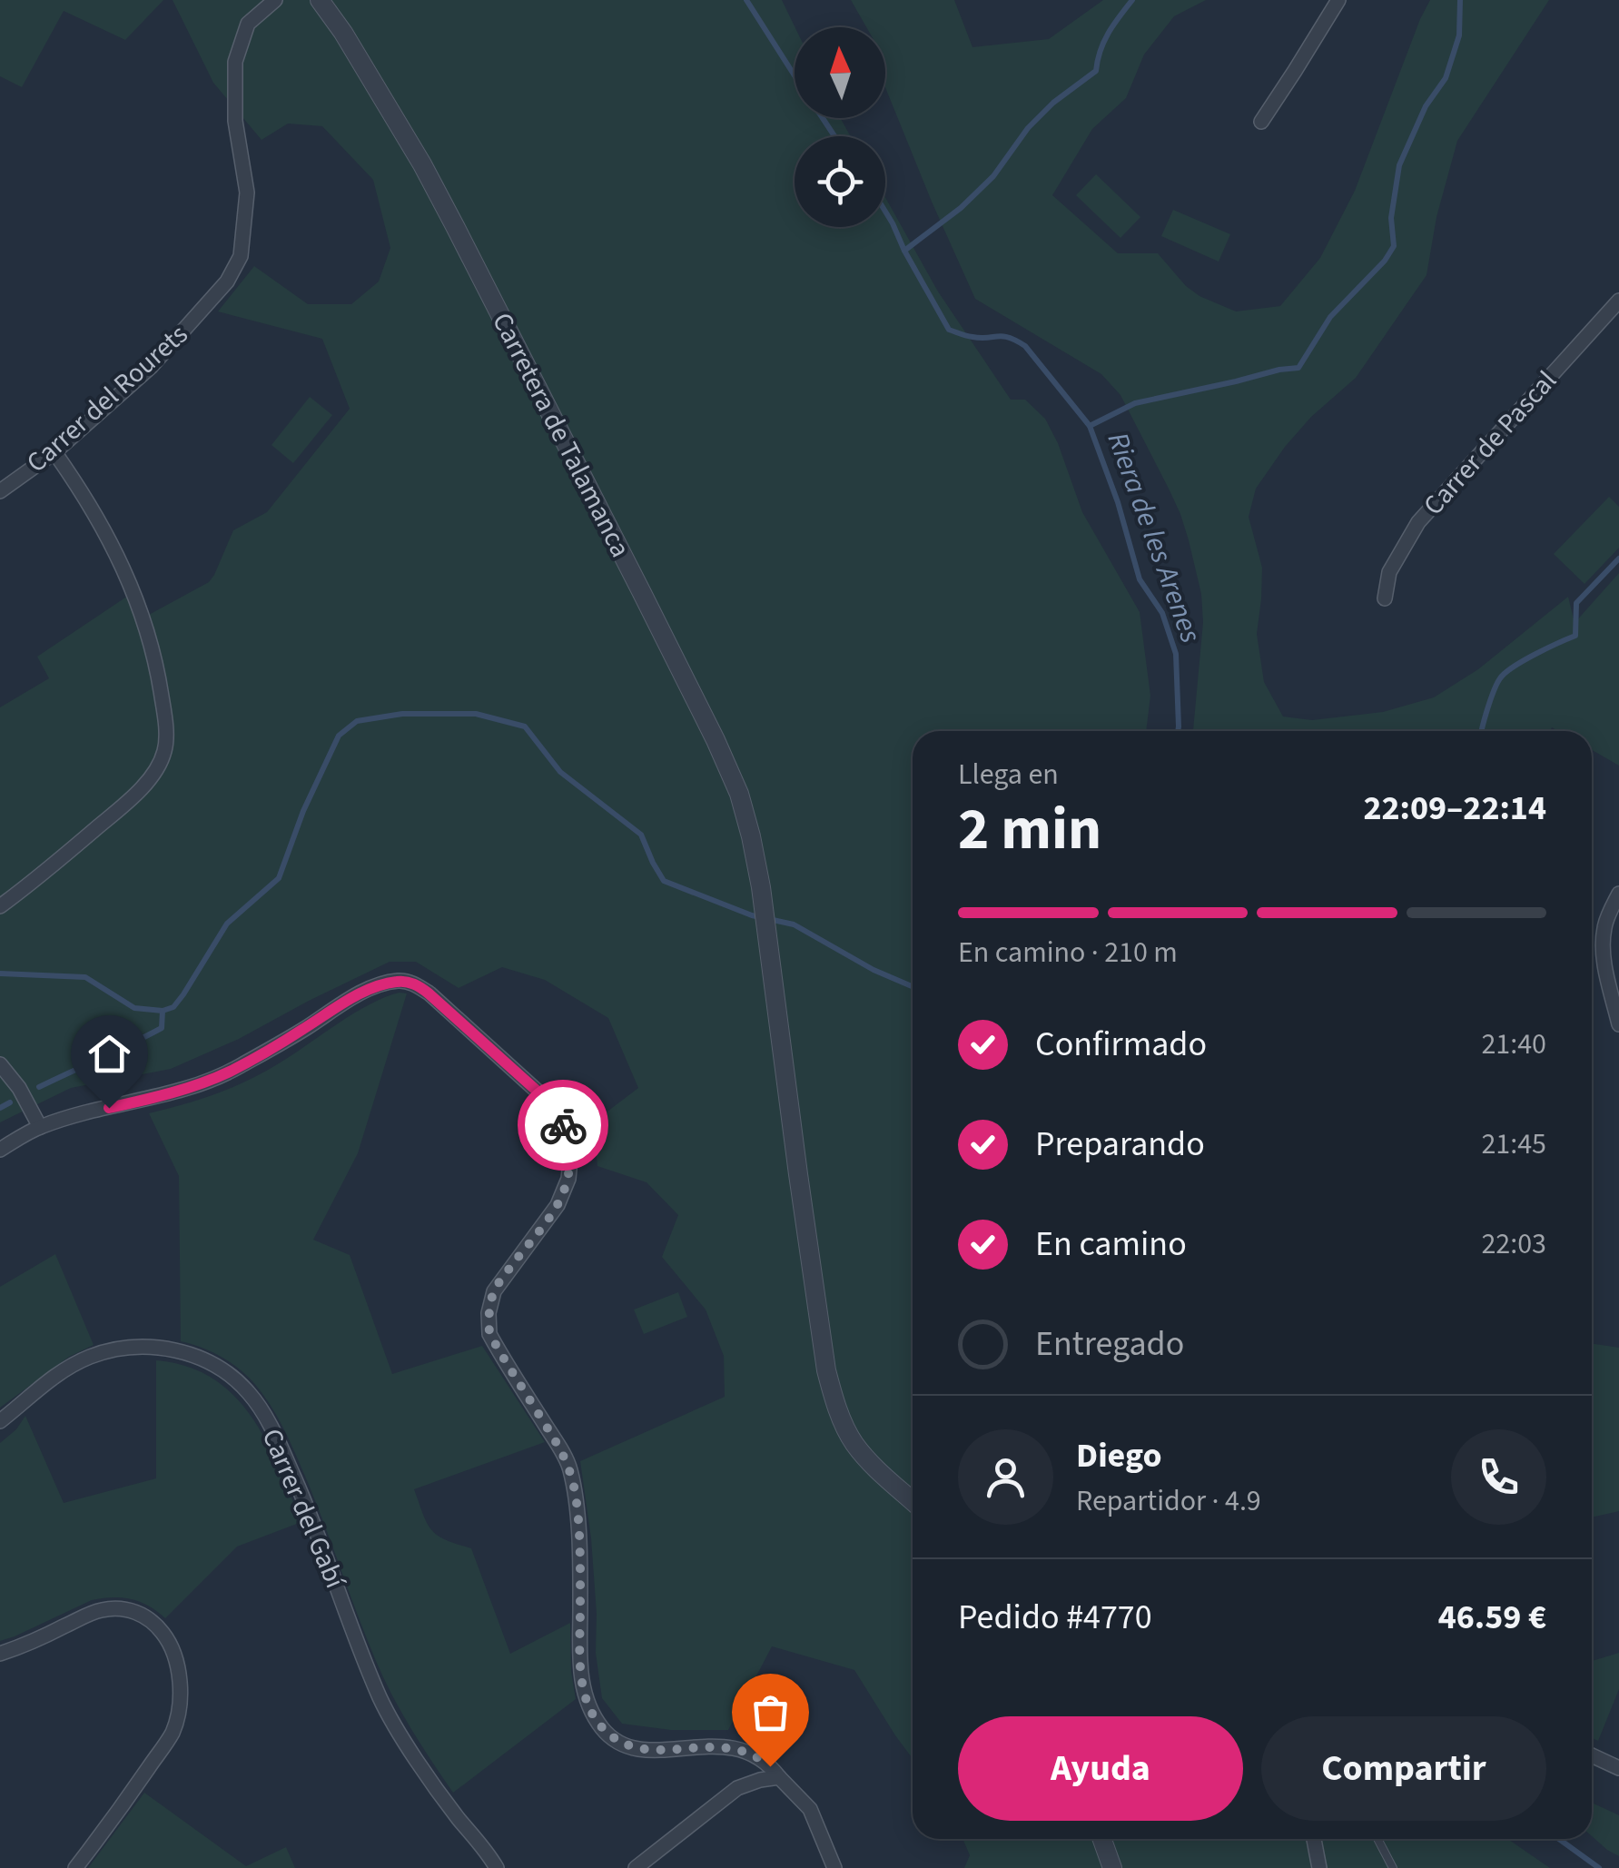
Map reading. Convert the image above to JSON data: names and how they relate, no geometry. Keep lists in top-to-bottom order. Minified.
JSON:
{"streets":{"street":["Carrer del Rourets","Carretera de Talamanca","Carrer de Pascal","Carrer del Gabí"]},"water":["Riera de les Arenes"],"north":"top","page":{"heading":["2 min","Llega en","22:09–22:14"],"panel":["Diego","Repartidor · 4.9","Pedido #4770","46.59 €"],"bar":"En camino · 210 m","list":[["Confirmado","21:40"],["Preparando","21:45"],["En camino","22:03"],"Entregado"],"buttons":["Ayuda","Compartir"]}}
